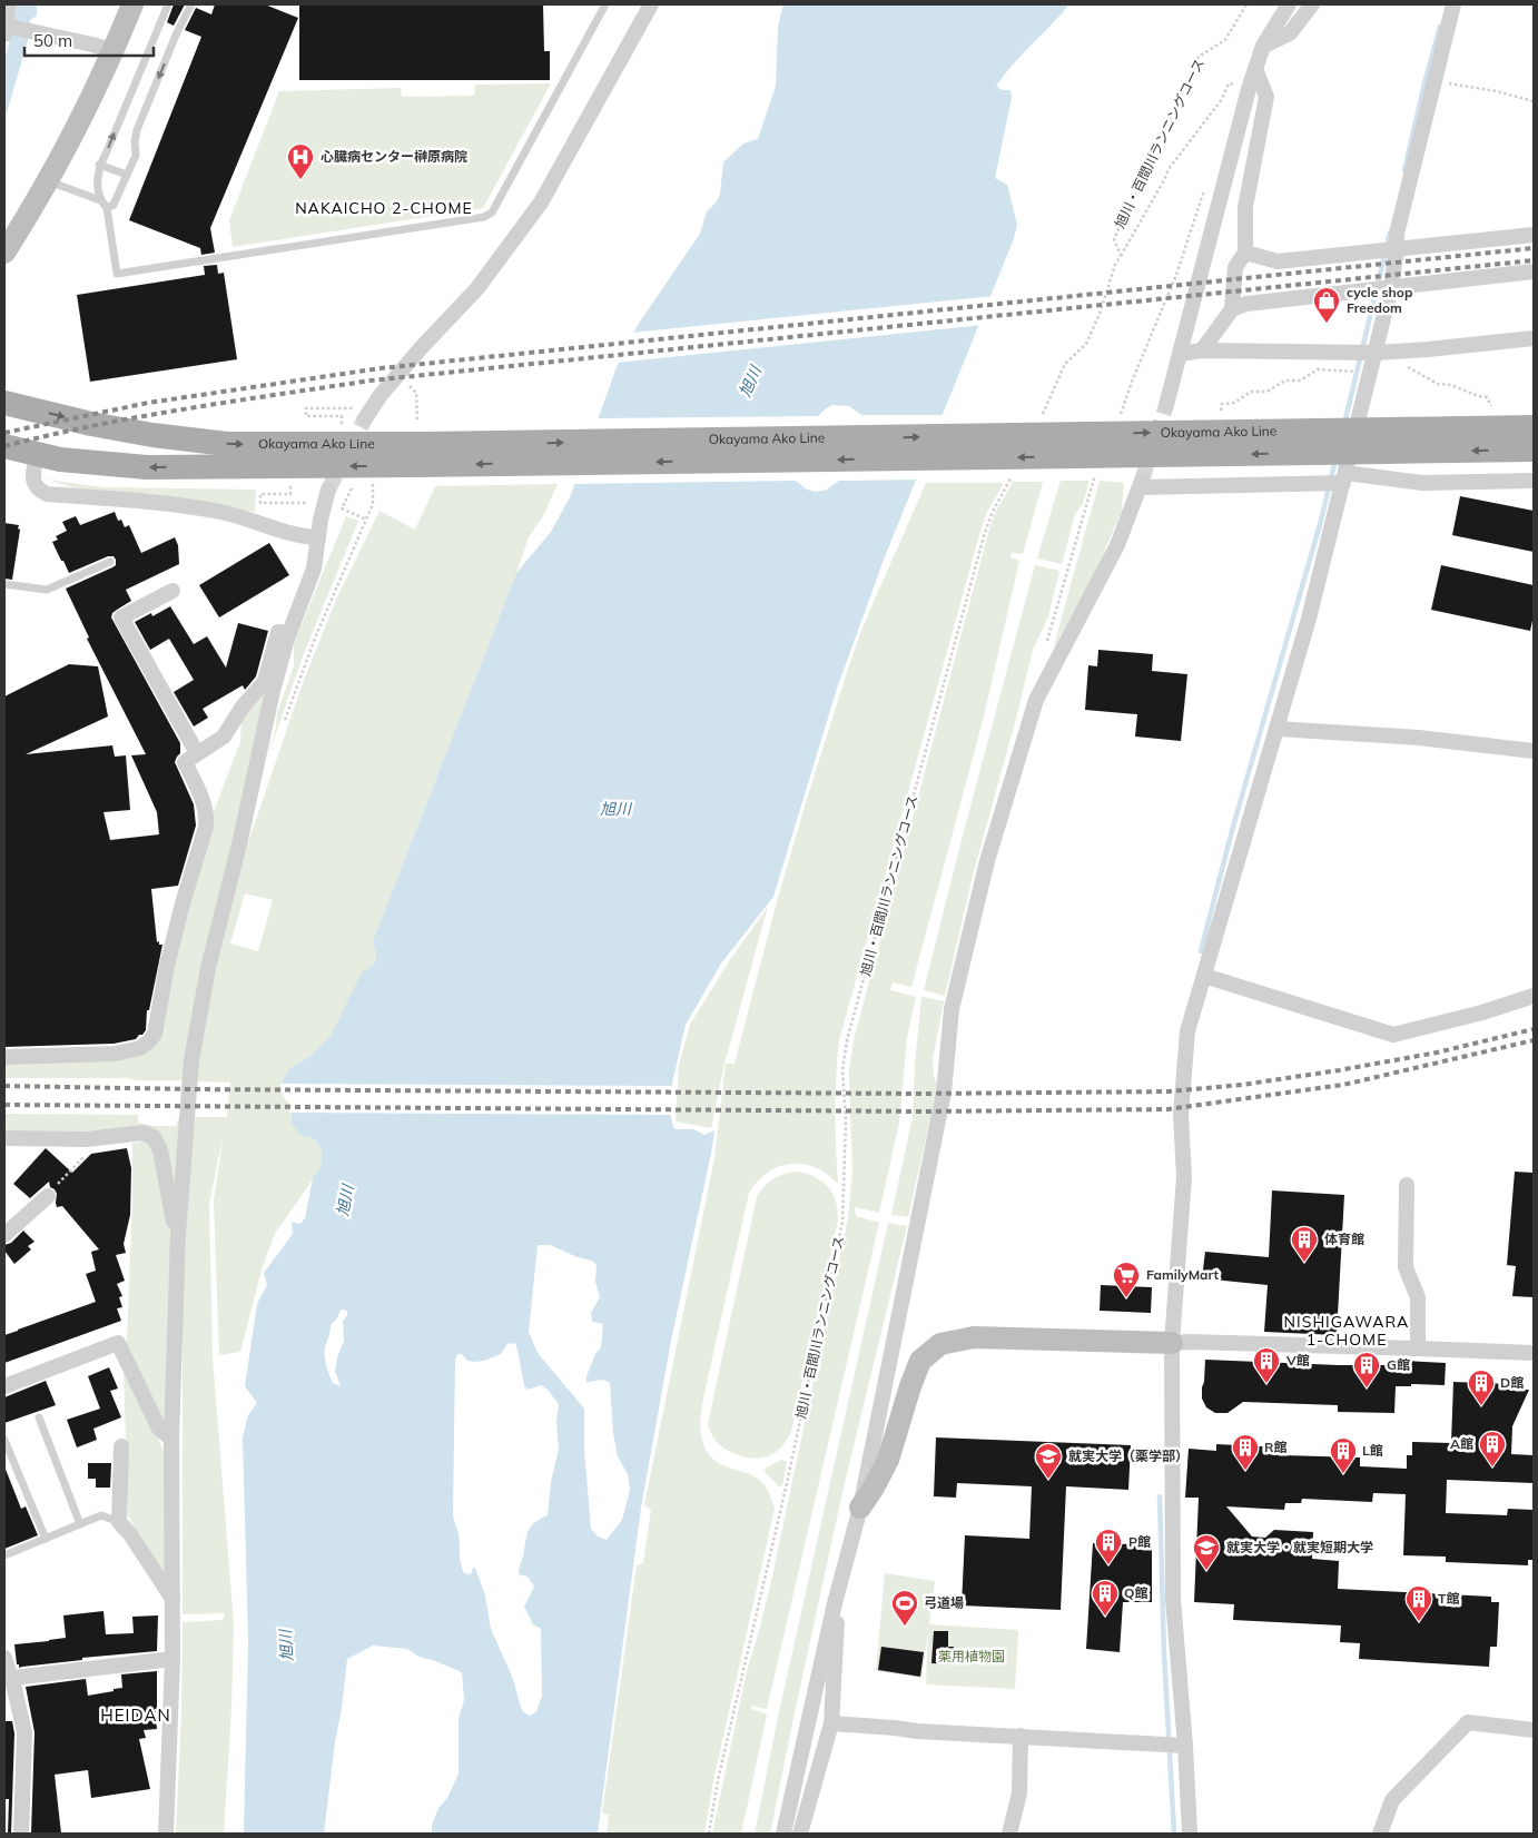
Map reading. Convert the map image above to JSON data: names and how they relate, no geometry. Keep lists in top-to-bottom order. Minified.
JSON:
{"streets":{"main road":["Okayama Ako Line"],"path":["旭川・百間川ランニングコース"]},"districts":["NAKAICHO 2-CHOME","NISHIGAWARA 1-CHOME","HEIDAN"],"water":["旭川"],"parks":["薬用植物園"],"places":{"hospital":["心臓病センター榊原病院"],"shop":["cycle shop Freedom"],"building":["体育館","V館","G館","D館","A館","R館","L館","P館","Q館","T館"],"supermarket":["FamilyMart"],"school or university":["就実大学（薬学部）","就実大学・就実短期大学"],"sports":["弓道場"]},"scale_bar":"50 m"}
